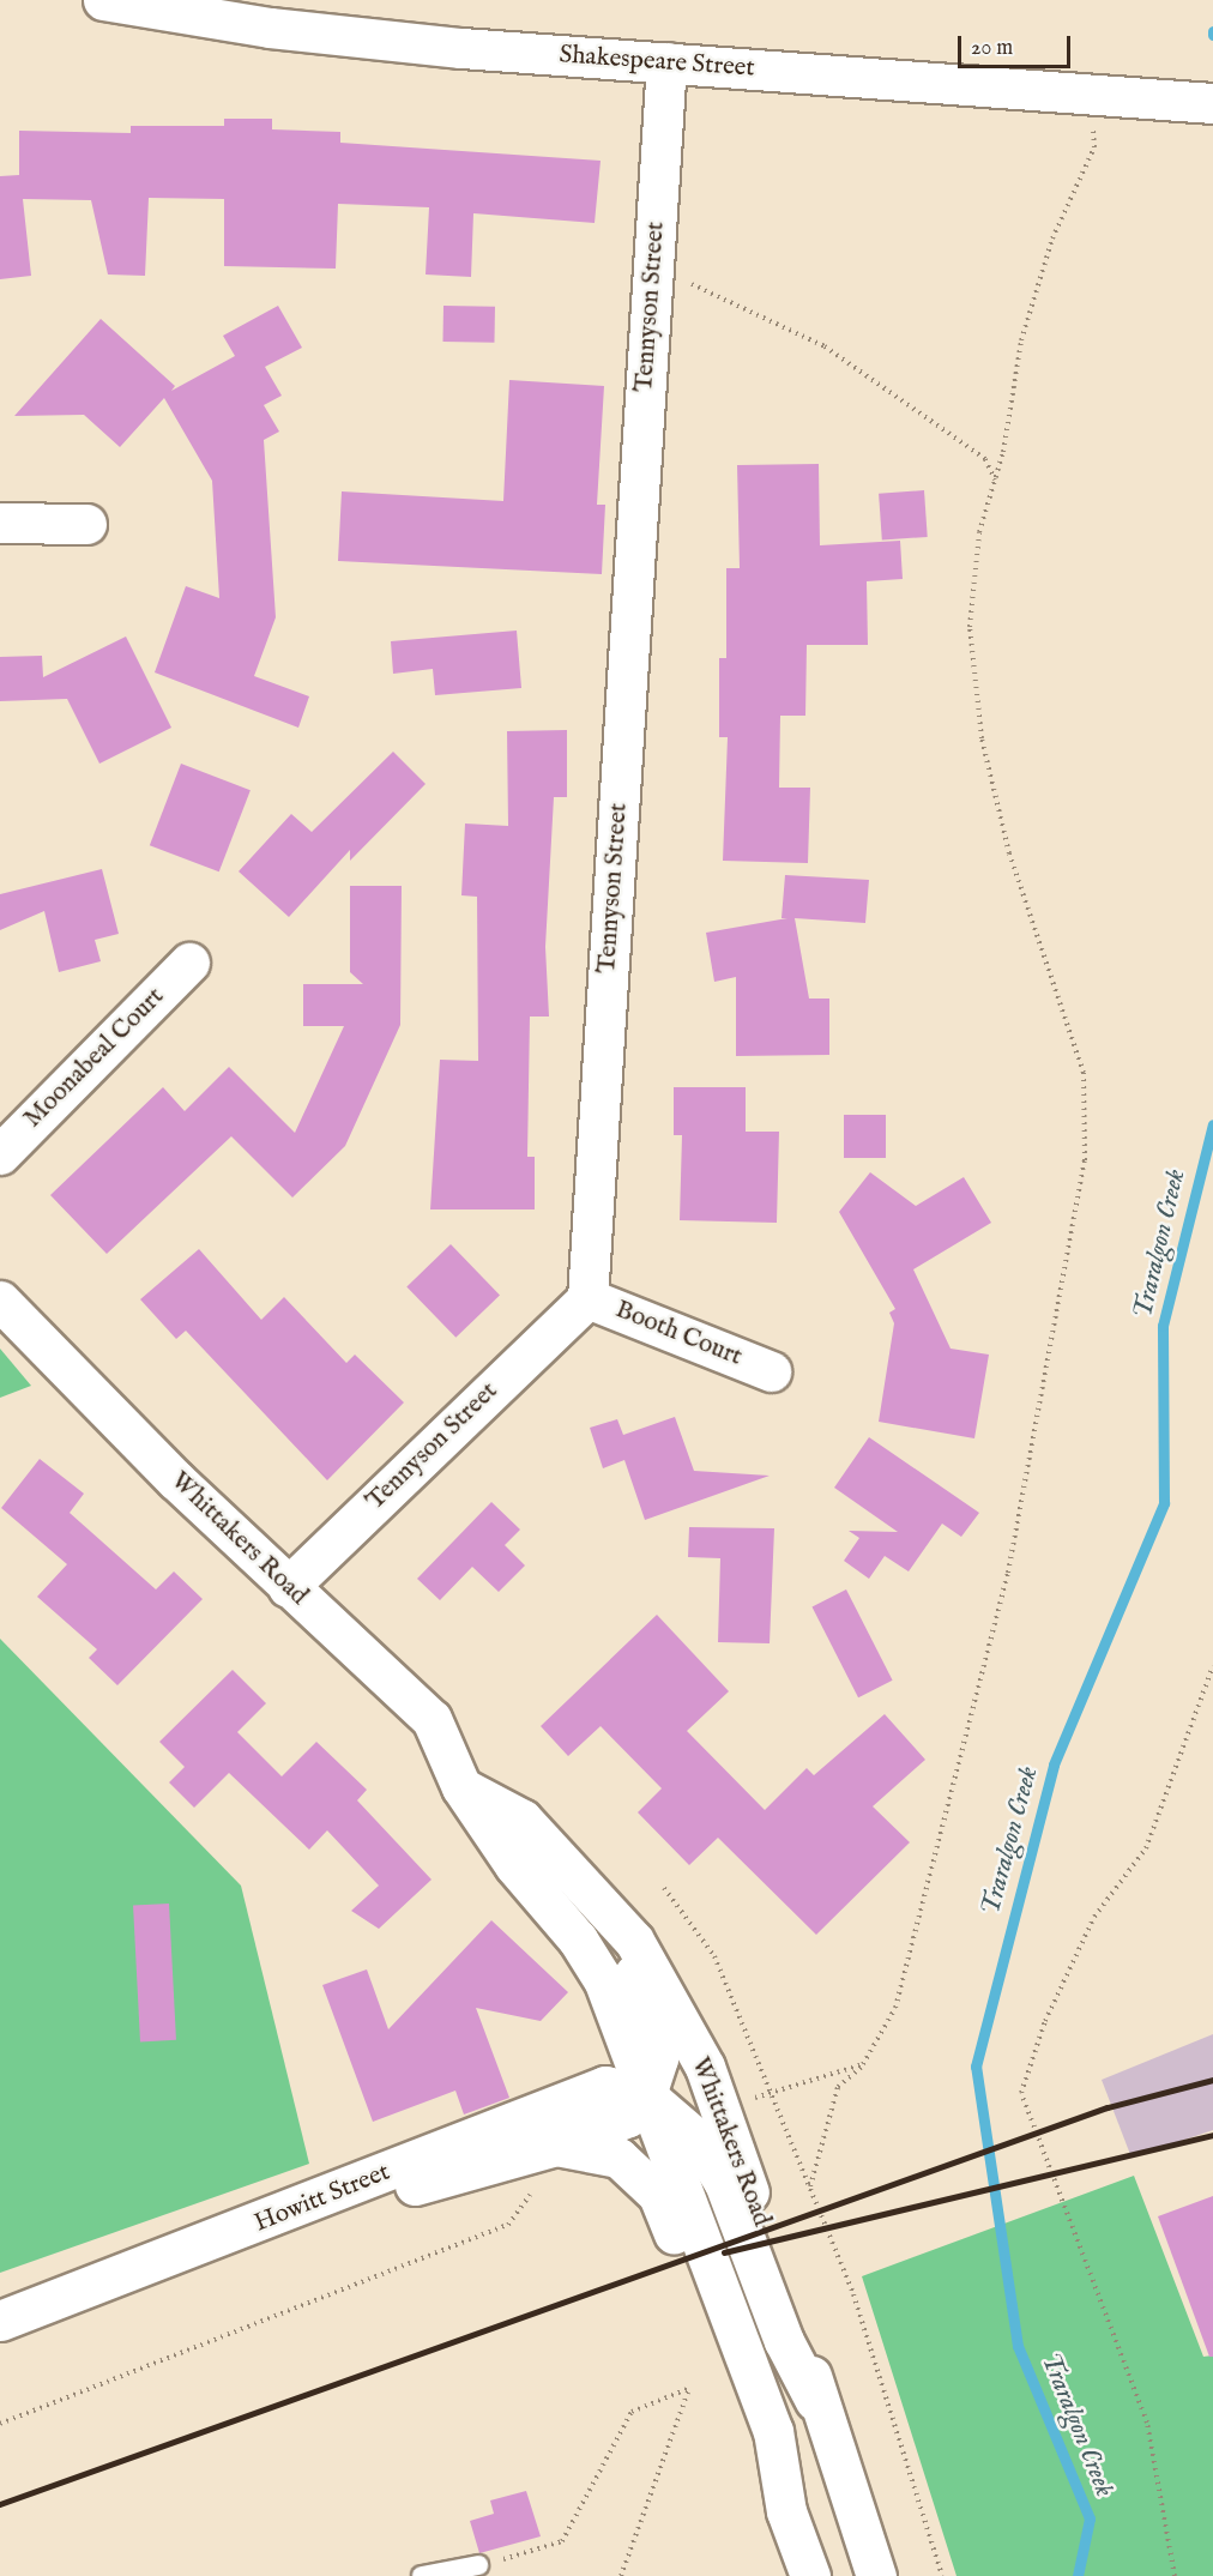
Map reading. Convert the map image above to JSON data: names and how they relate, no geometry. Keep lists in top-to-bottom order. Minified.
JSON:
{"streets":{"street":["Shakespeare Street","Tennyson Street","Moonabeal Court","Booth Court","Whittakers Road","Howitt Street"]},"crossings":[["Shakespeare Street","Tennyson Street"],["Tennyson Street","Booth Court"],["Tennyson Street","Whittakers Road"]],"water":["Traralgon Creek"],"scale_bar":"20 m"}
